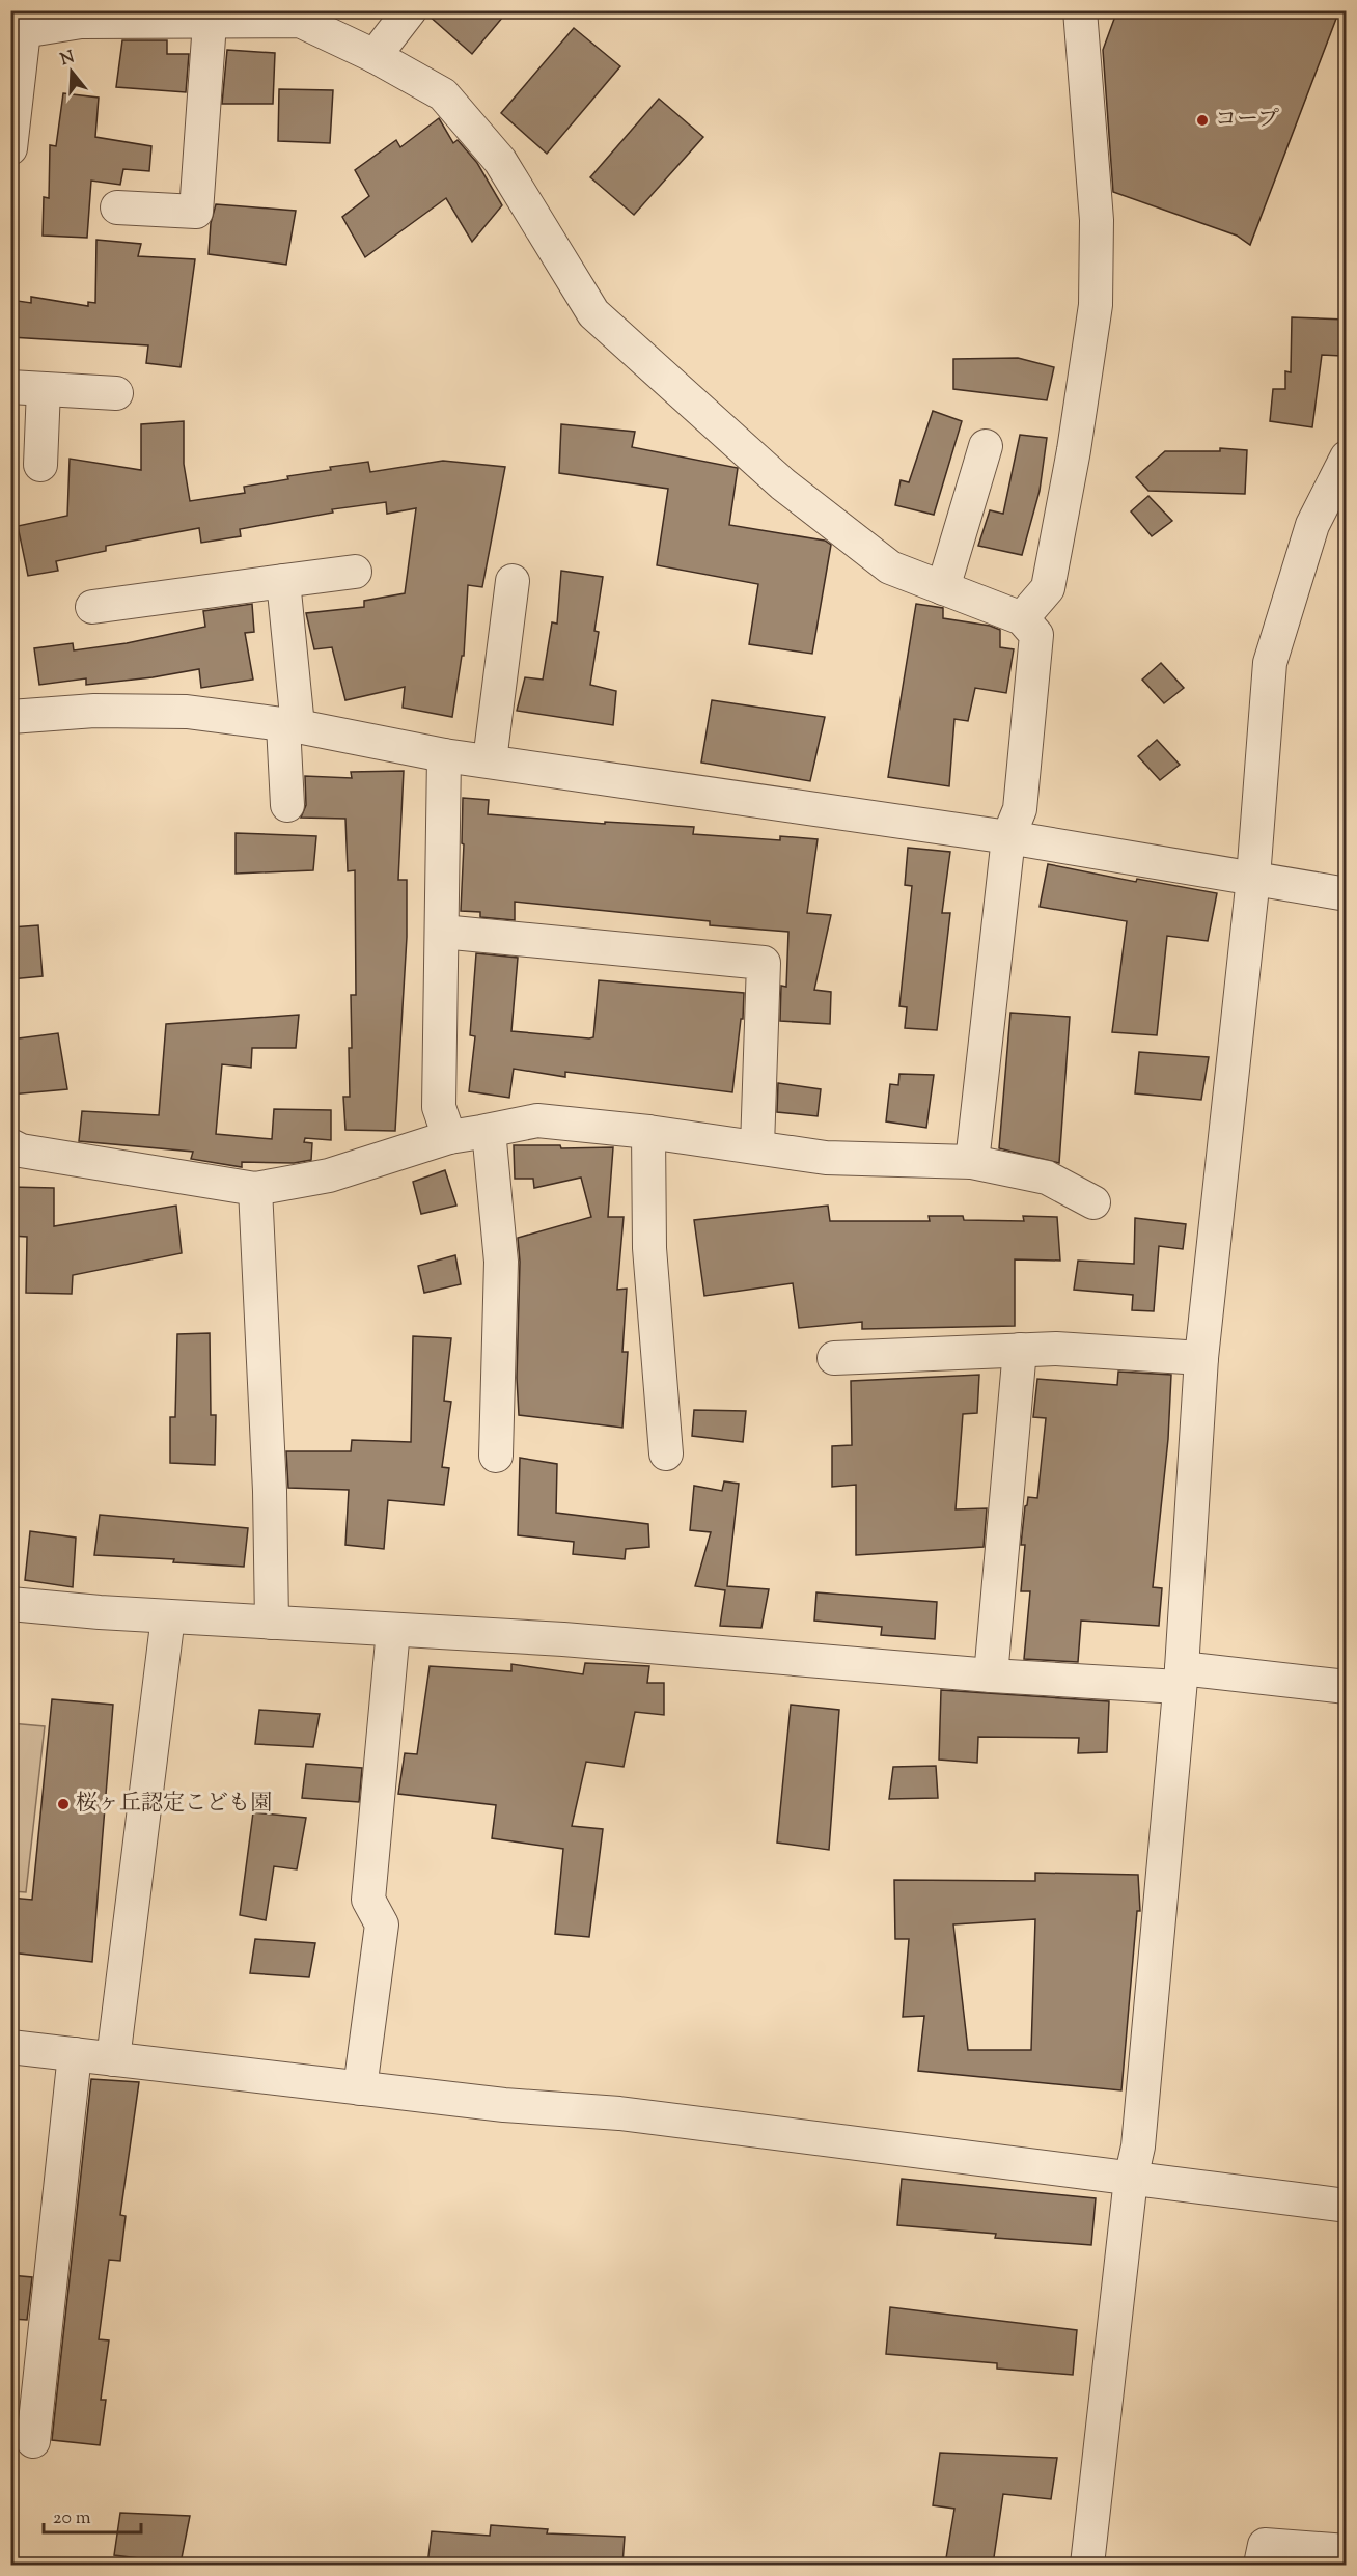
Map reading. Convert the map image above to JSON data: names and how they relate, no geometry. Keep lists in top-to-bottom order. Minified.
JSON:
{"places":["コープ","桜ヶ丘認定こども園"],"scale_bar":"20 m","north":"top"}
